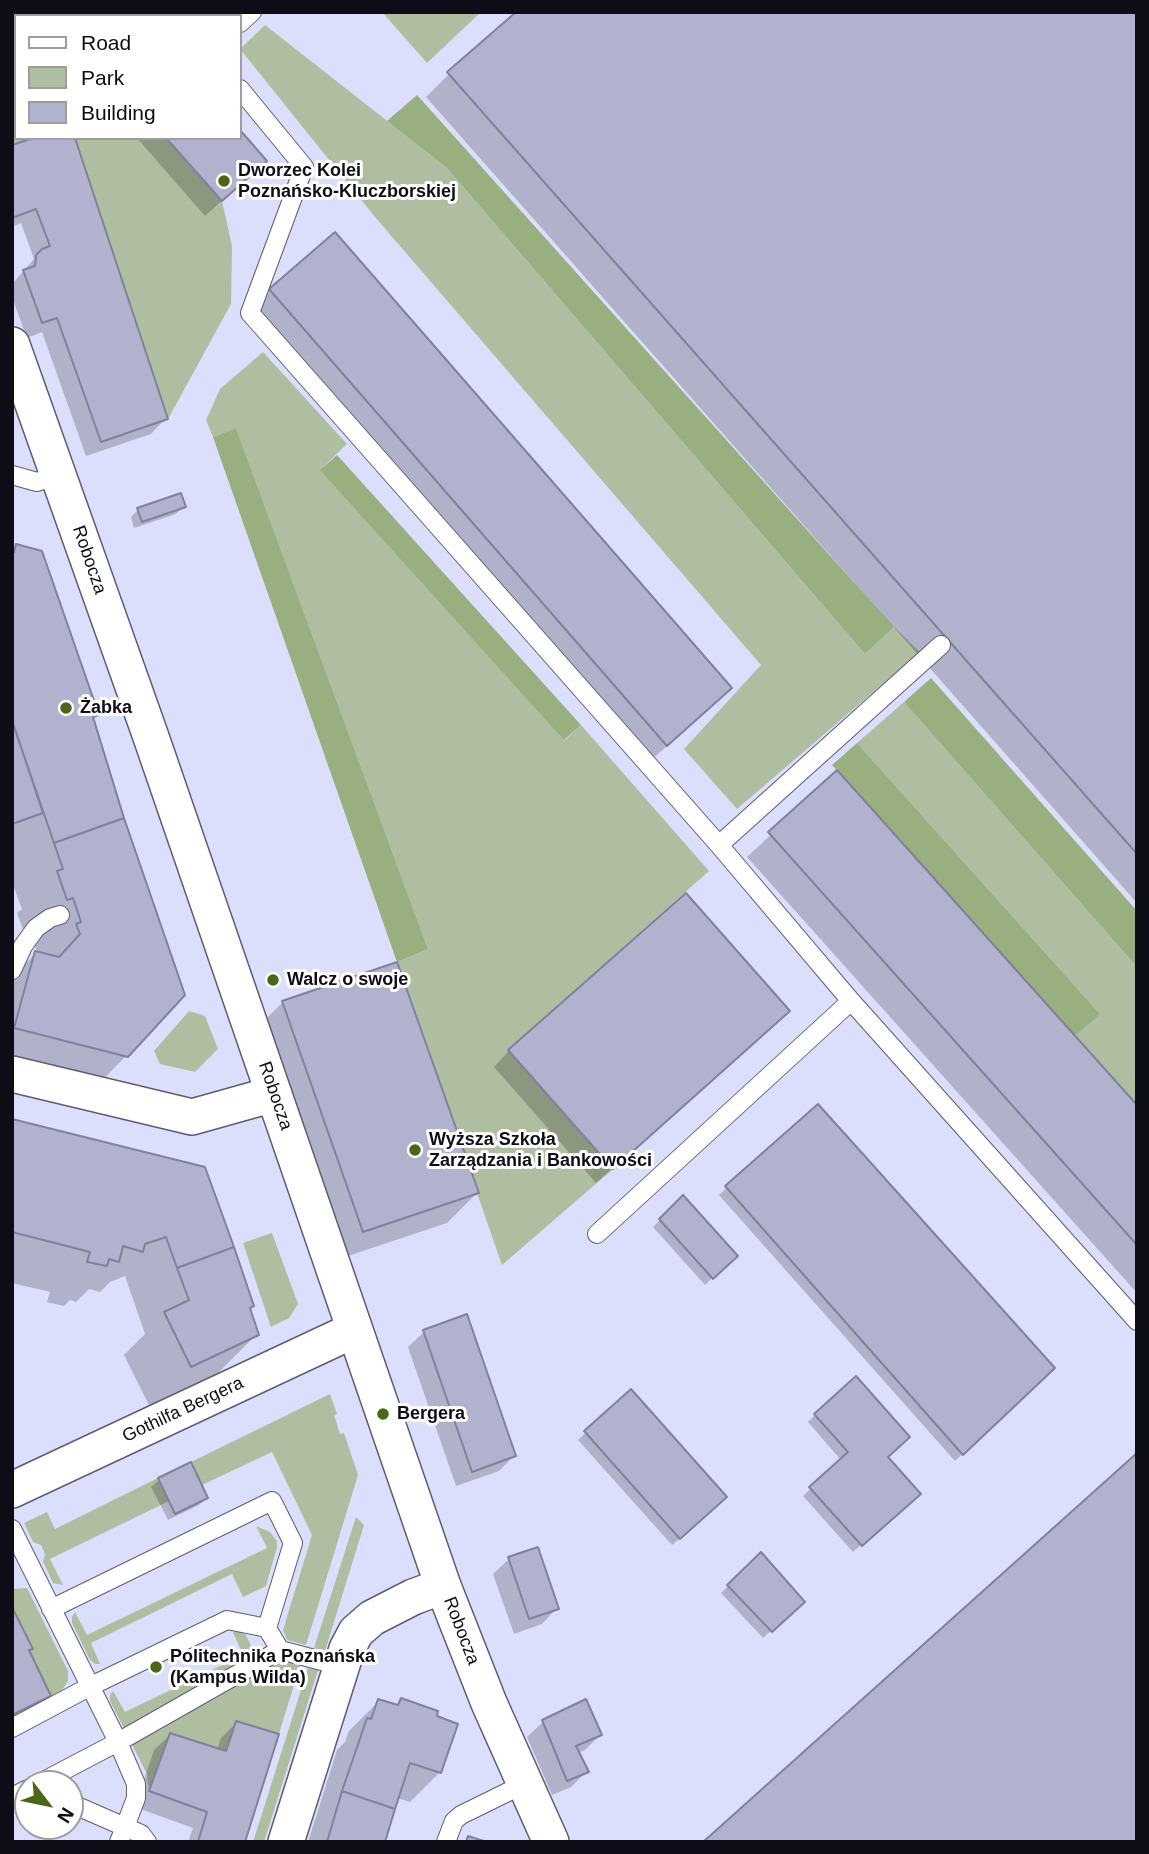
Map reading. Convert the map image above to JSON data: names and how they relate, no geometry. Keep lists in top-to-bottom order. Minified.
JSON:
{"streets":{"street":["Robocza","Gothilfa Bergera"]},"crossings":[["Robocza","Gothilfa Bergera"]],"places":["Dworzec Kolei Poznańsko-Kluczborskiej","Żabka","Walcz o swoje","Wyższa Szkoła Zarządzania i Bankowości","Bergera","Politechnika Poznańska (Kampus Wilda)"],"legend":["Road","Park","Building"],"north":"bottom right"}
